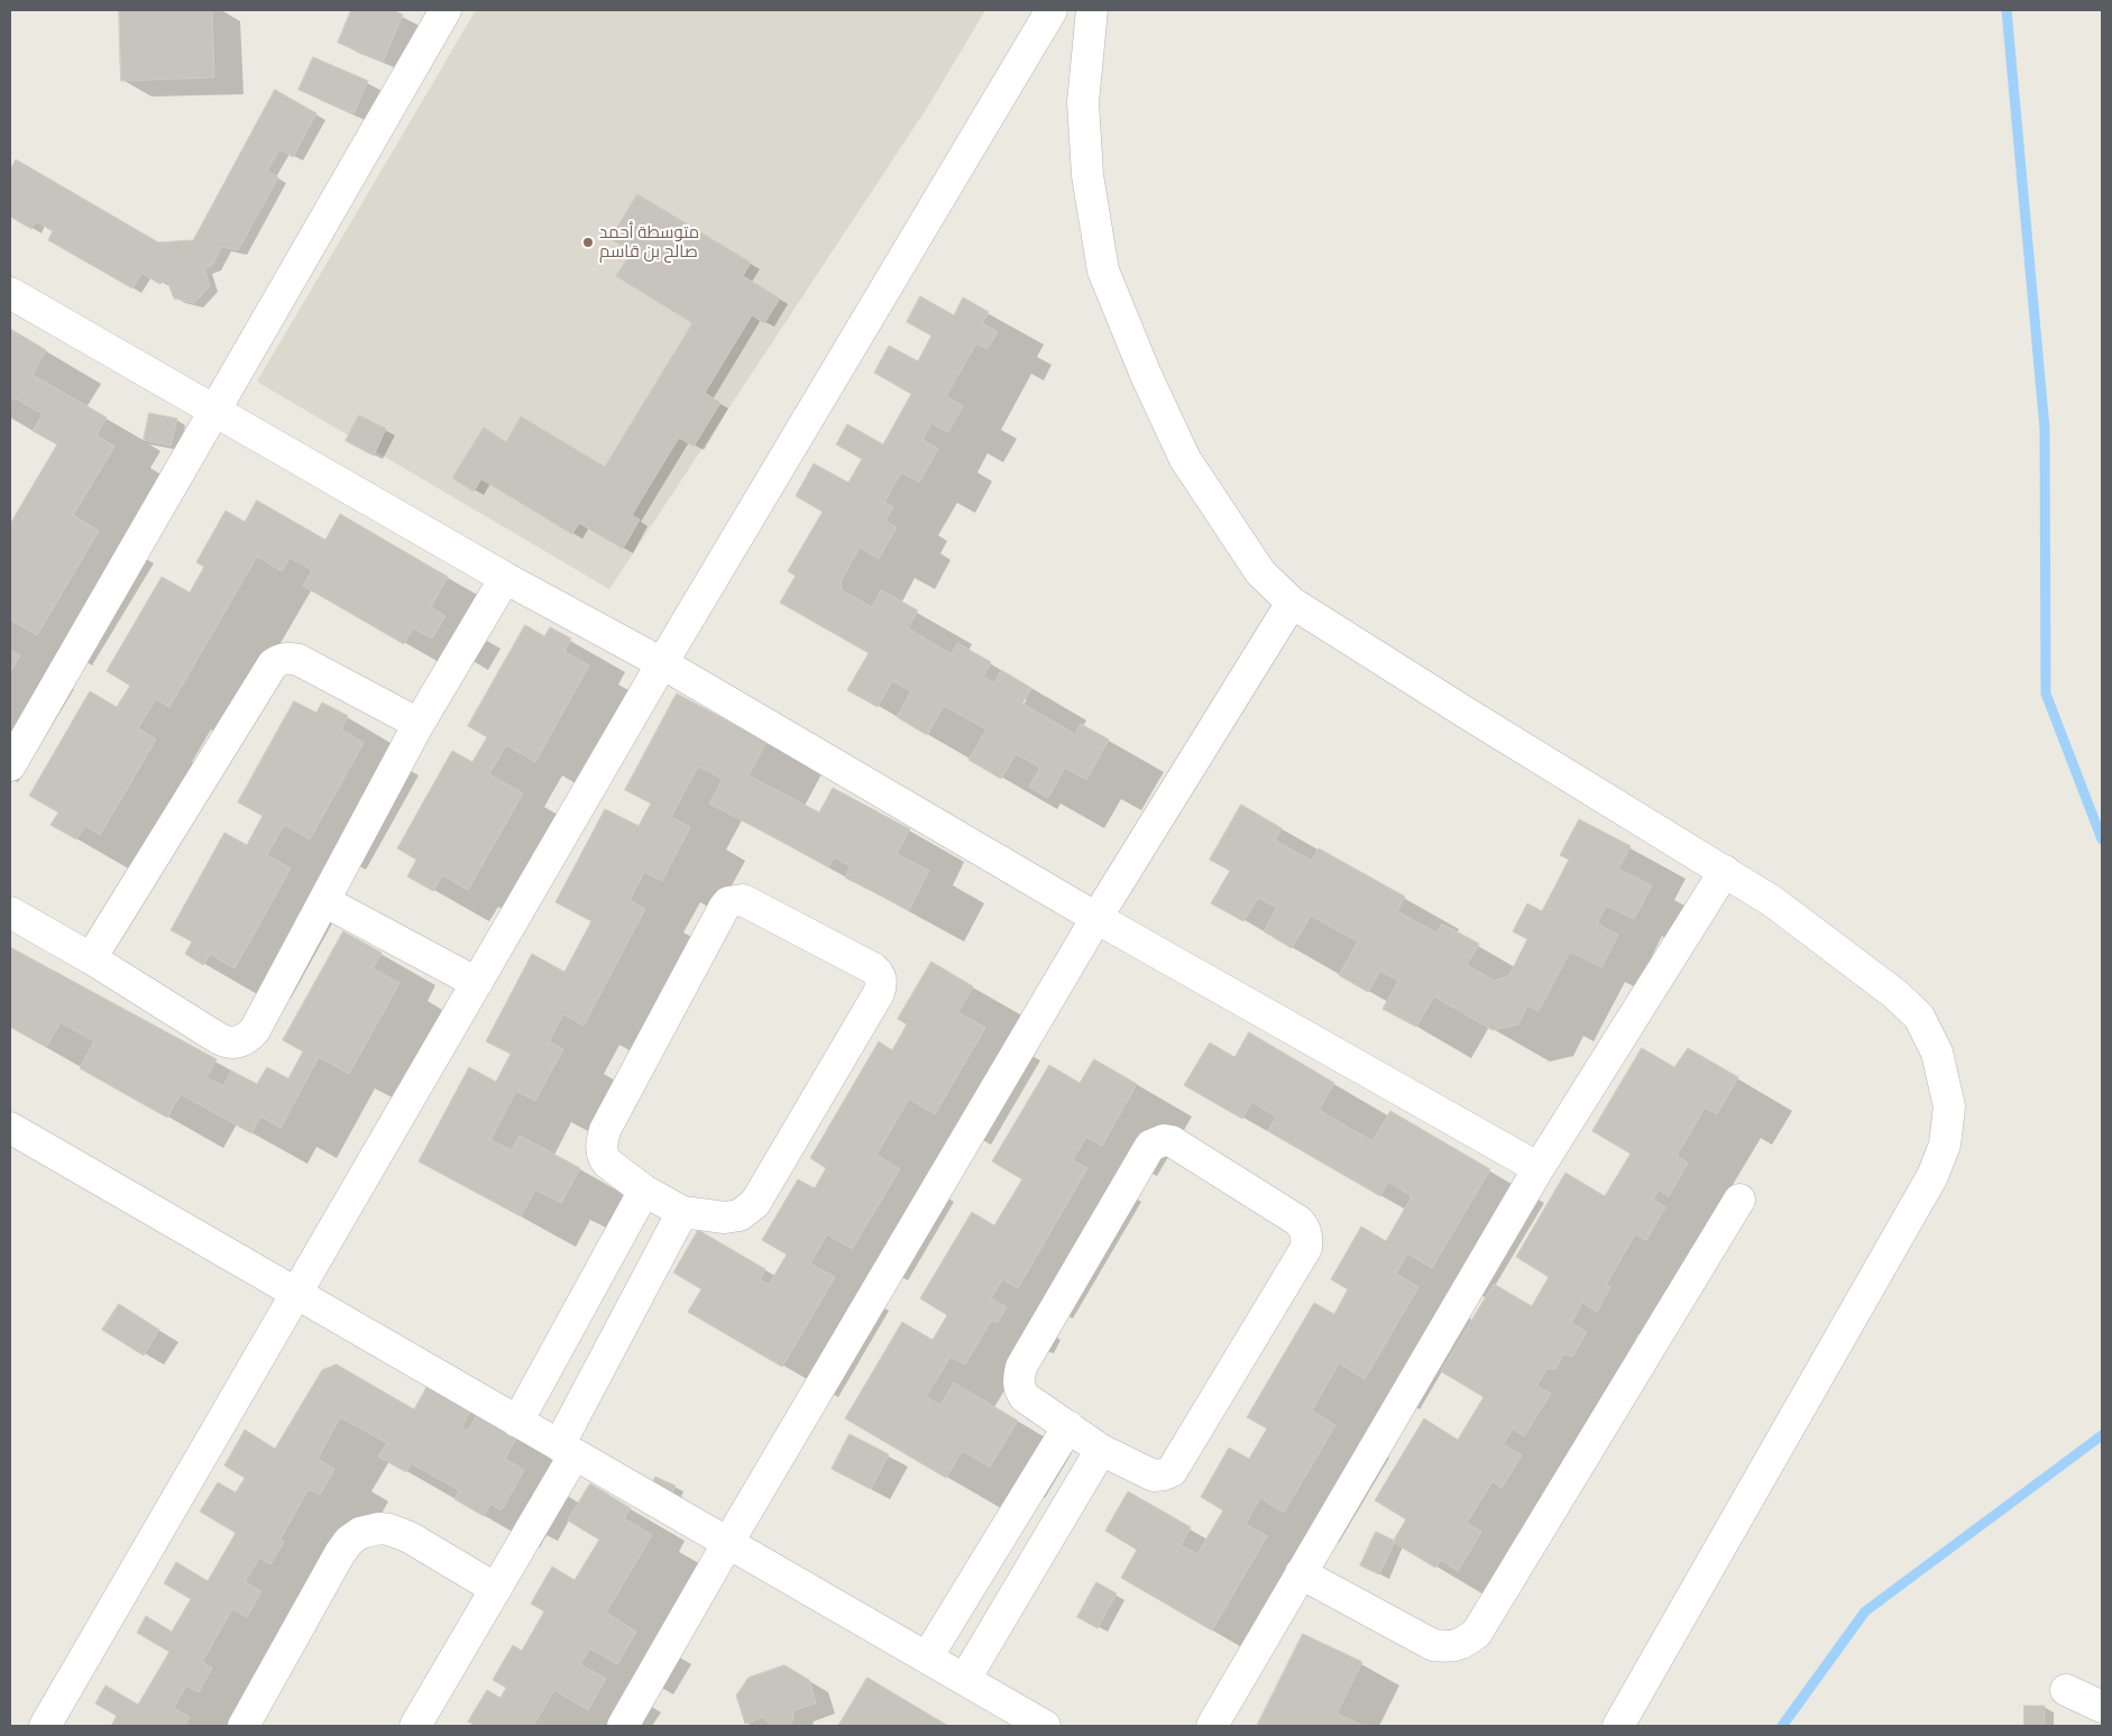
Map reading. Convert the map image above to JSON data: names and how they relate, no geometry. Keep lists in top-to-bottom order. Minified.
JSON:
{"places":["متوسطة أحمد صالح بن قاسم"]}
